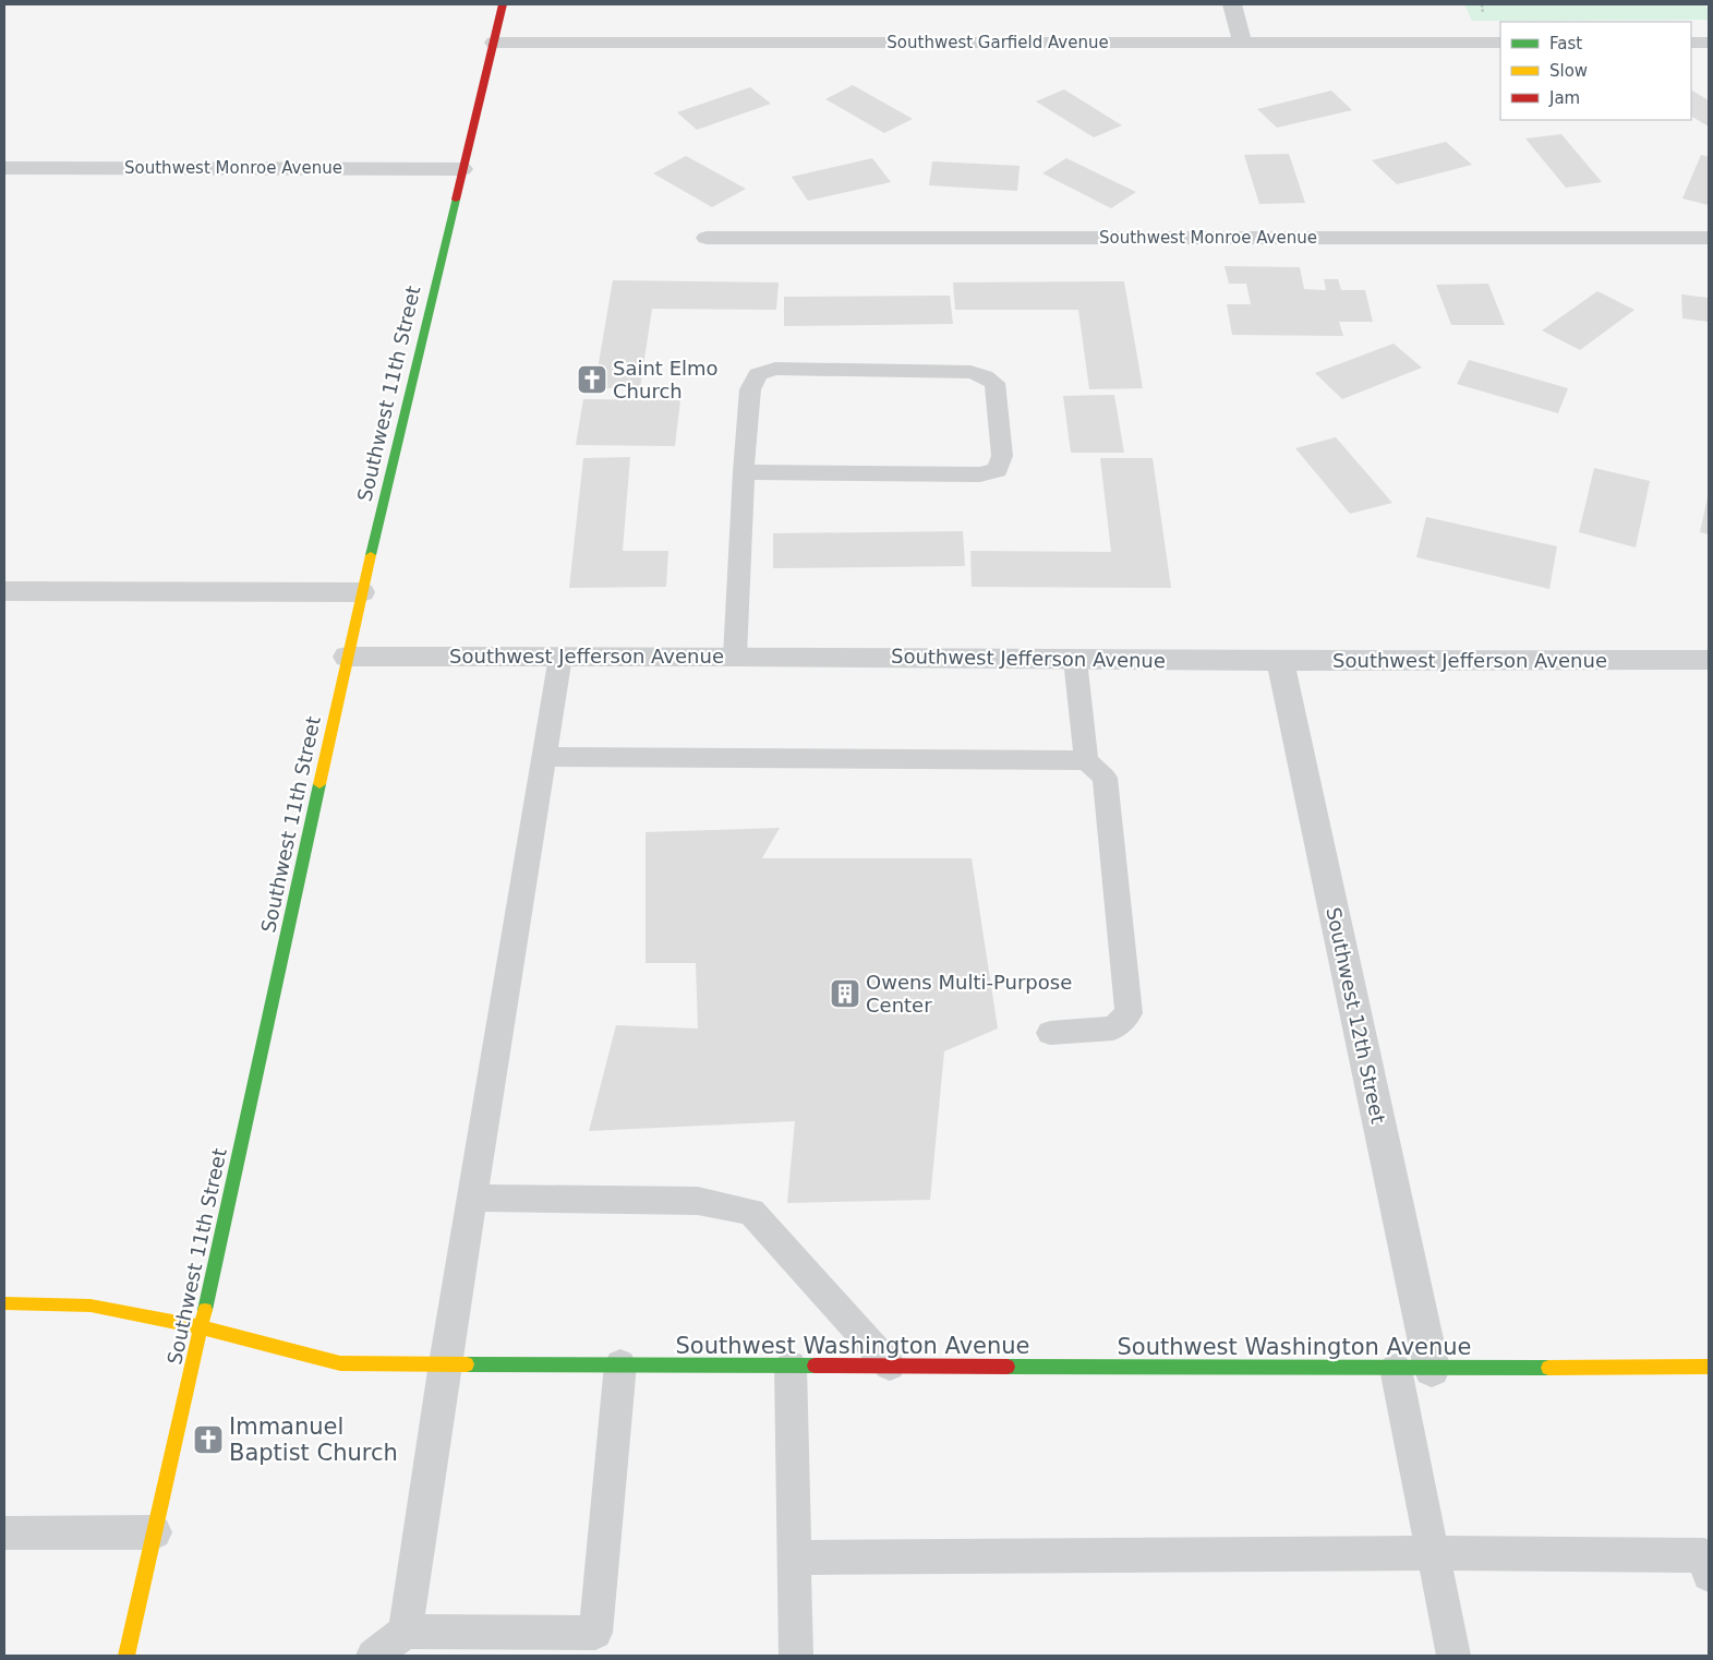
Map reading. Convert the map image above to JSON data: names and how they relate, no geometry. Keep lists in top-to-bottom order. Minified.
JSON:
{"streets":{"main road":["Southwest 11th Street","Southwest Washington Avenue"],"street":["Southwest Garfield Avenue","Southwest Monroe Avenue","Southwest Jefferson Avenue","Southwest 12th Street"]},"crossings":[["Southwest Garfield Avenue","Southwest 11th Street"],["Southwest Monroe Avenue","Southwest 11th Street"],["Southwest 11th Street","Southwest Jefferson Avenue"],["Southwest 11th Street","Southwest Washington Avenue"],["Southwest Jefferson Avenue","Southwest 12th Street"],["Southwest 12th Street","Southwest Washington Avenue"]],"places":{"church":["Saint Elmo Church","Immanuel Baptist Church"],"building":["Owens Multi-Purpose Center"]},"legend":["Fast","Slow","Jam"]}
